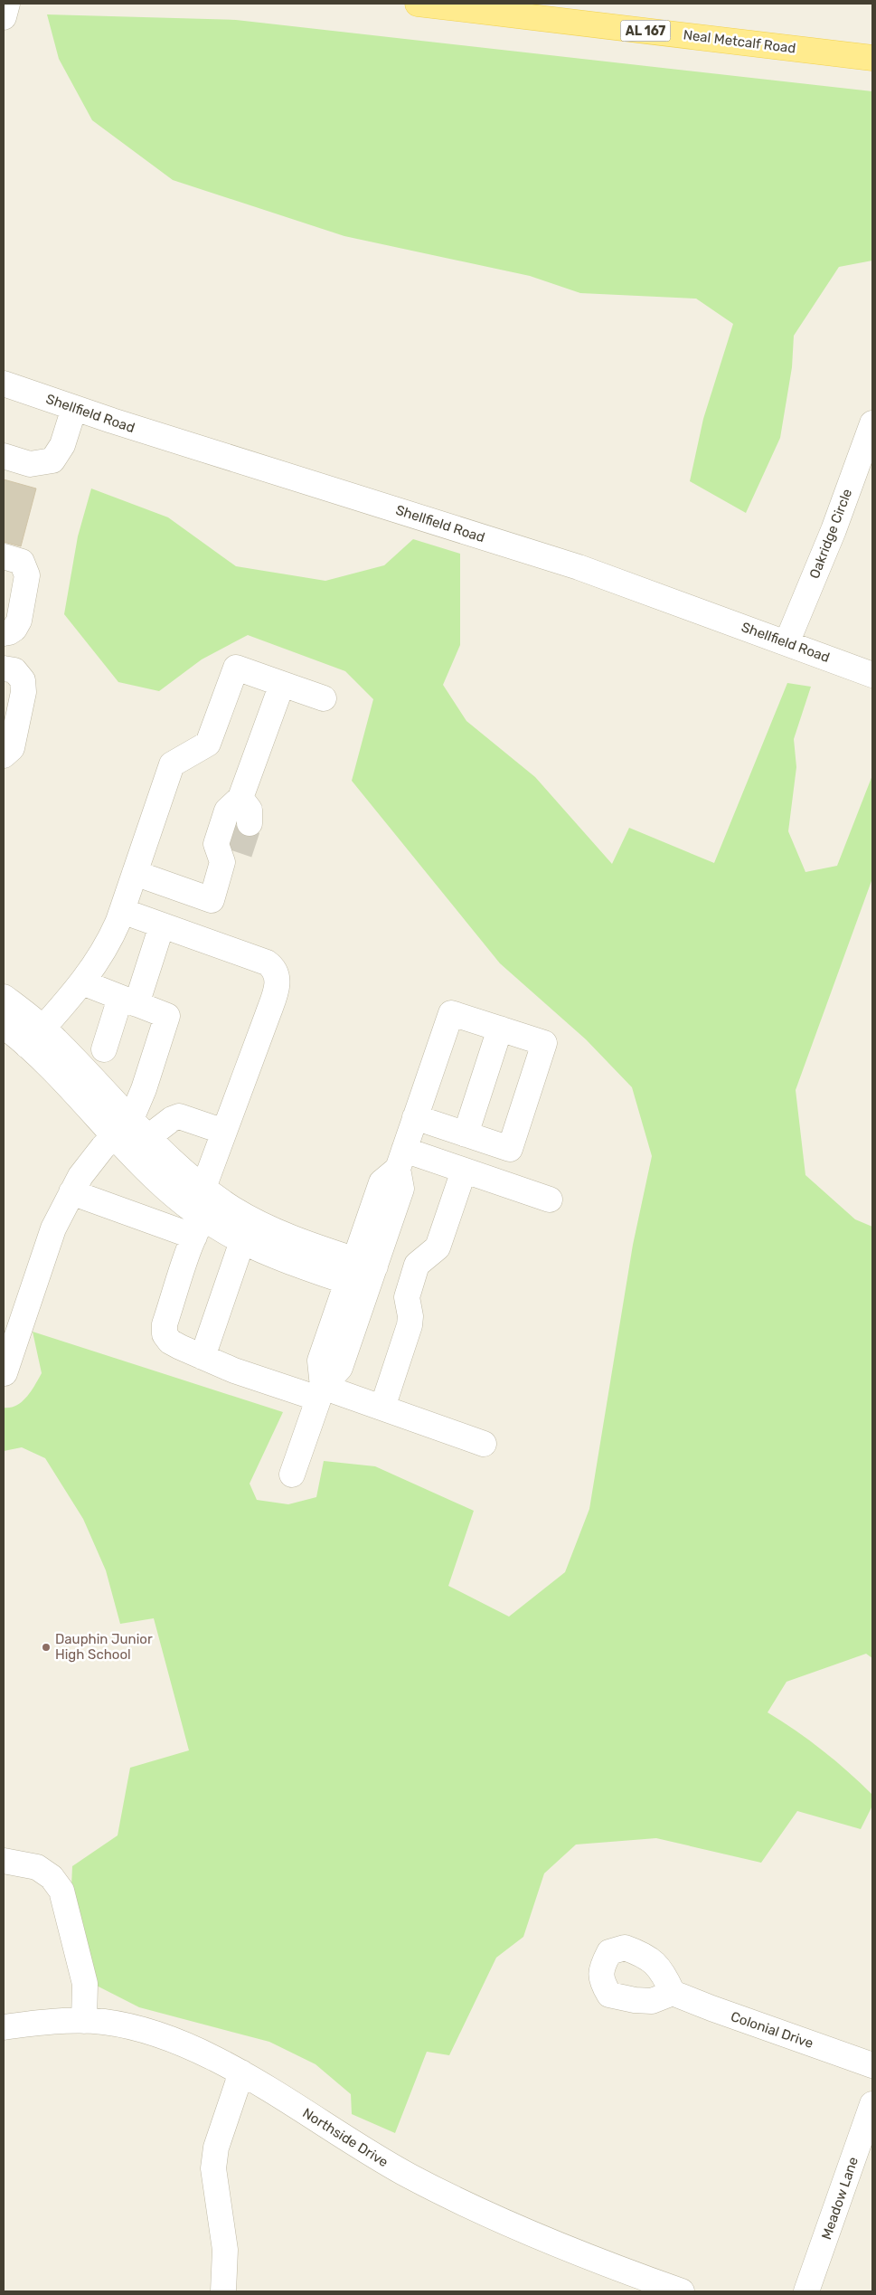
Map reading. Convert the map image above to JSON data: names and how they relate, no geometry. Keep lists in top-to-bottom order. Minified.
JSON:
{"streets":{"main road":["AL 167","Neal Metcalf Road"],"street":["Shellfield Road","Oakridge Circle","Colonial Drive","Northside Drive","Meadow Lane"]},"crossings":[["Shellfield Road","Oakridge Circle"]],"places":["Dauphin Junior High School"]}
